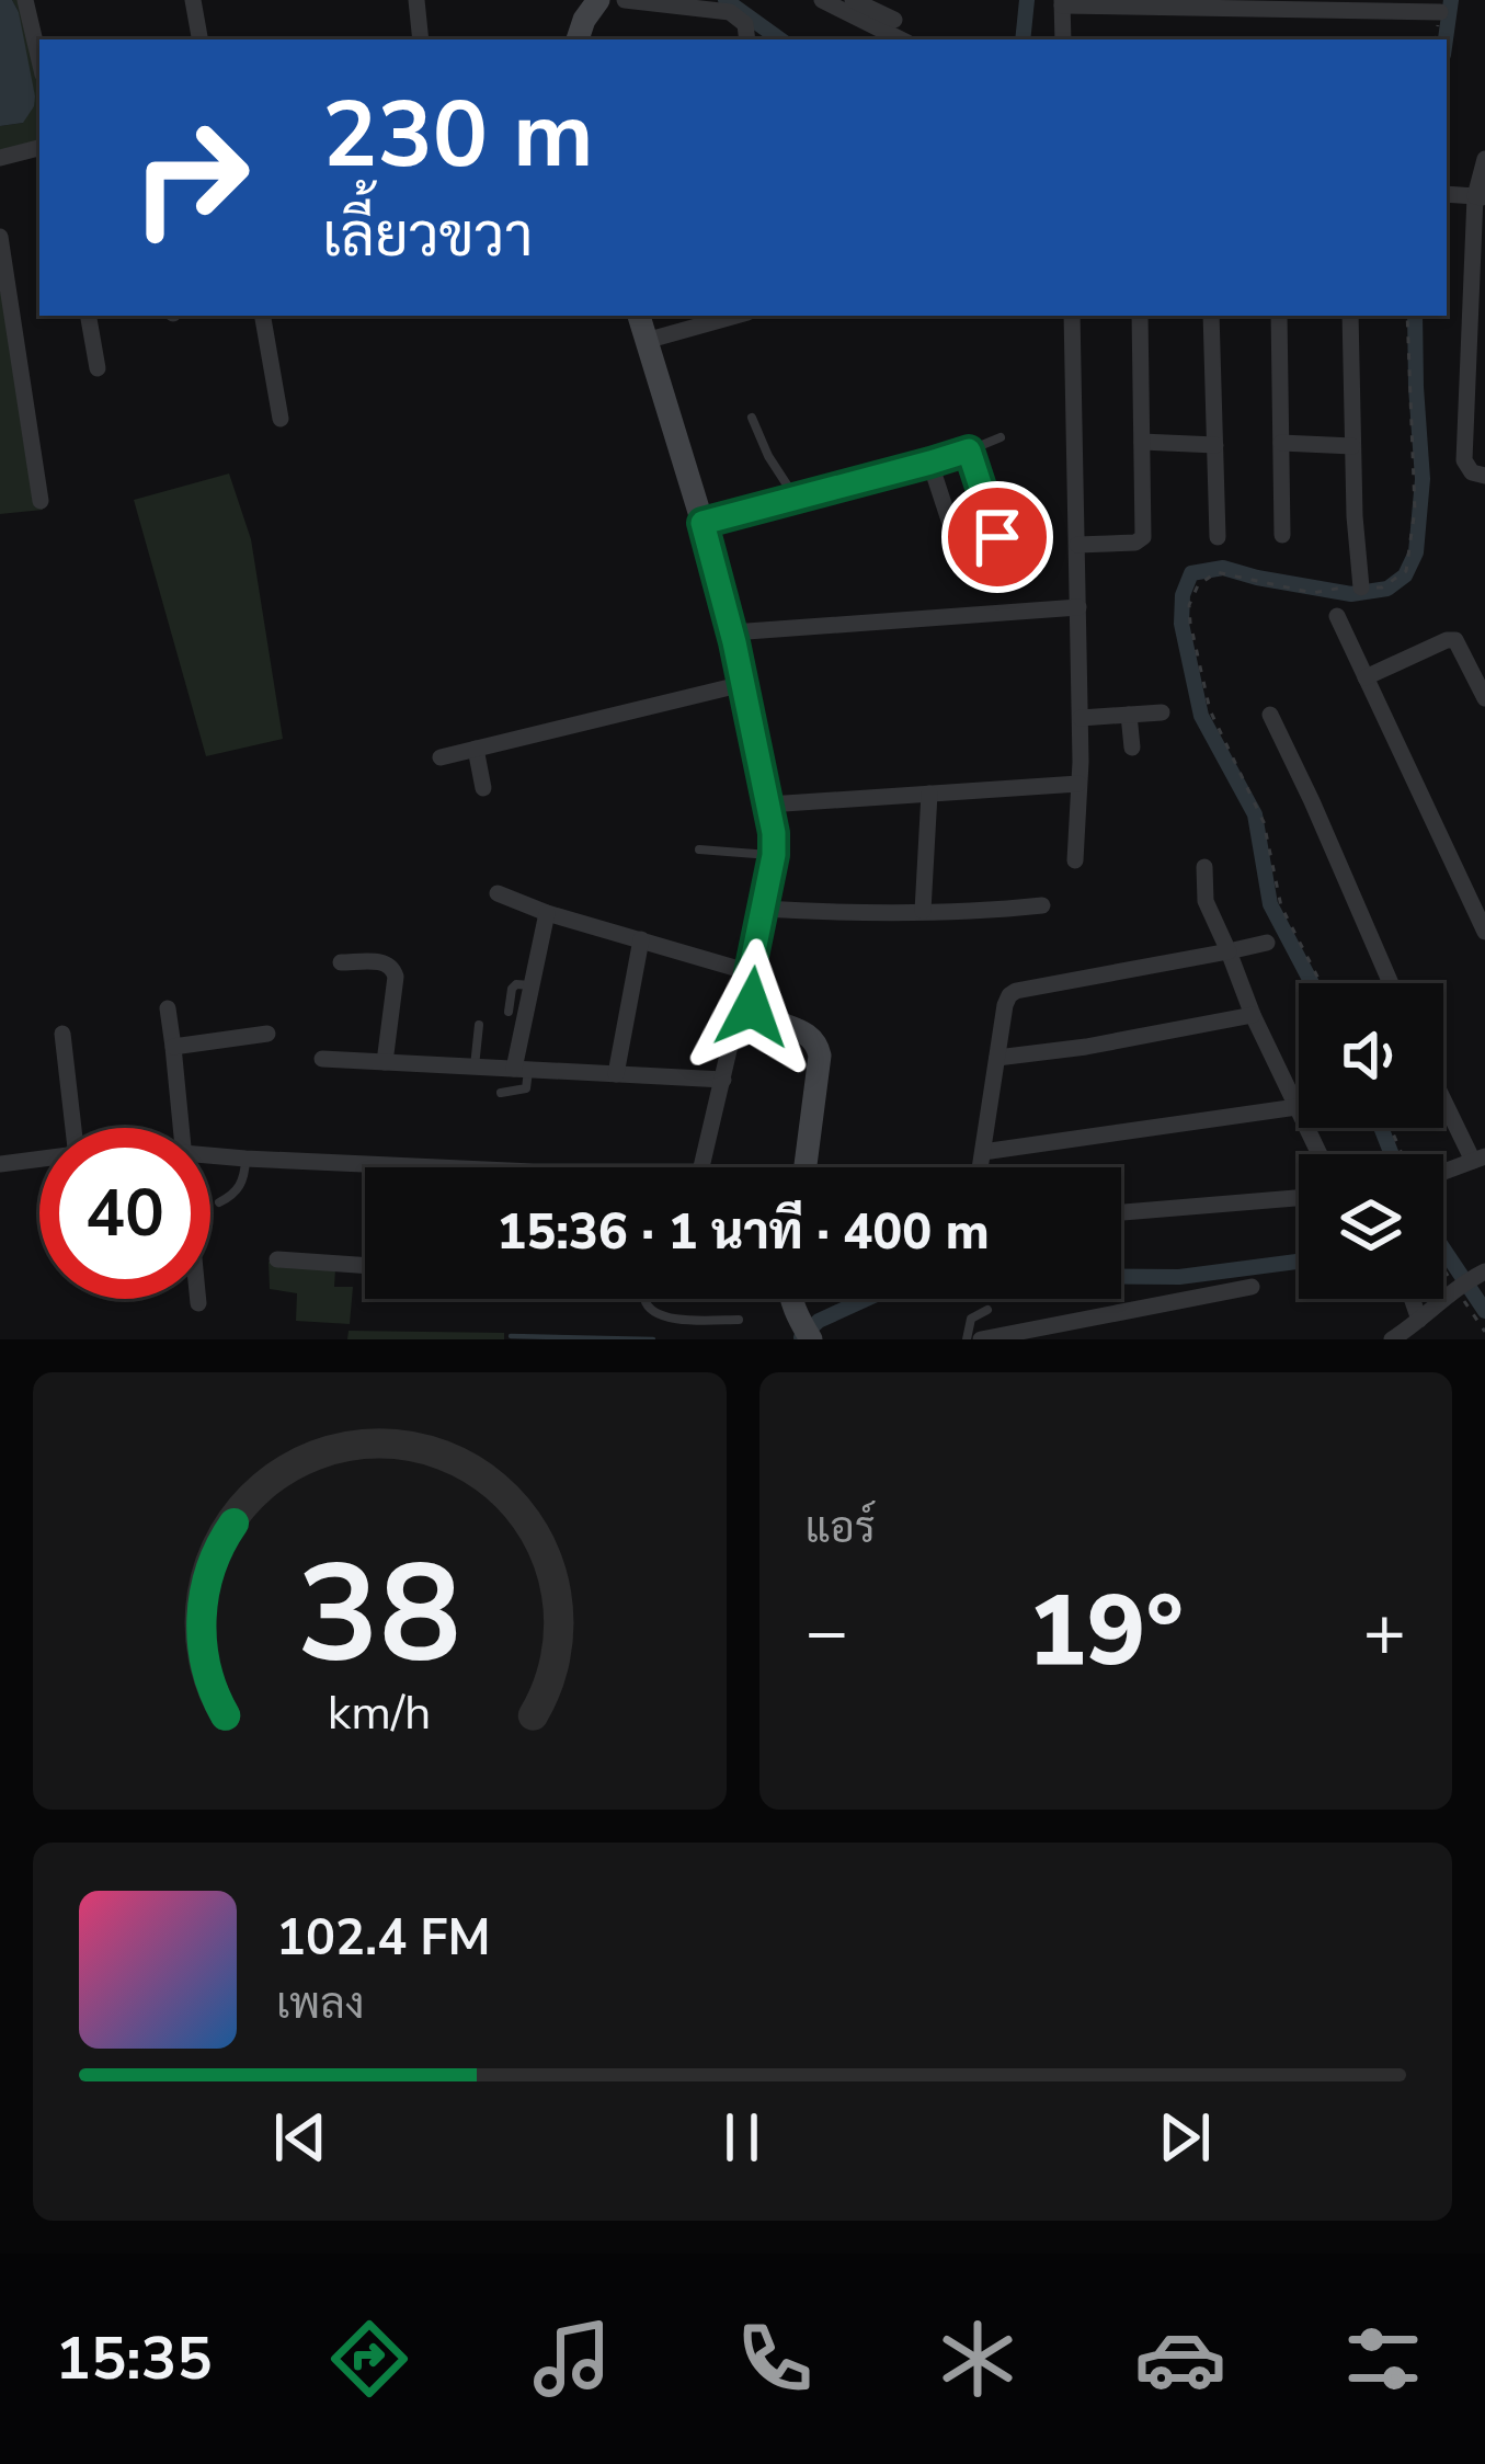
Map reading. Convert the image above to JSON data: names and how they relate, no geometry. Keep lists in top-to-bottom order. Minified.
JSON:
{"page":{"turn":["230 m","เลี้ยวขวา"],"limit":"40","trip":"15:36 · 1 นาที · 400 m","tile":"แอร์","heat":["−","19°","+"],"song":["102.4 FM","เพลง"],"tabs":"15:35","gauge":["38","km/h"]}}
